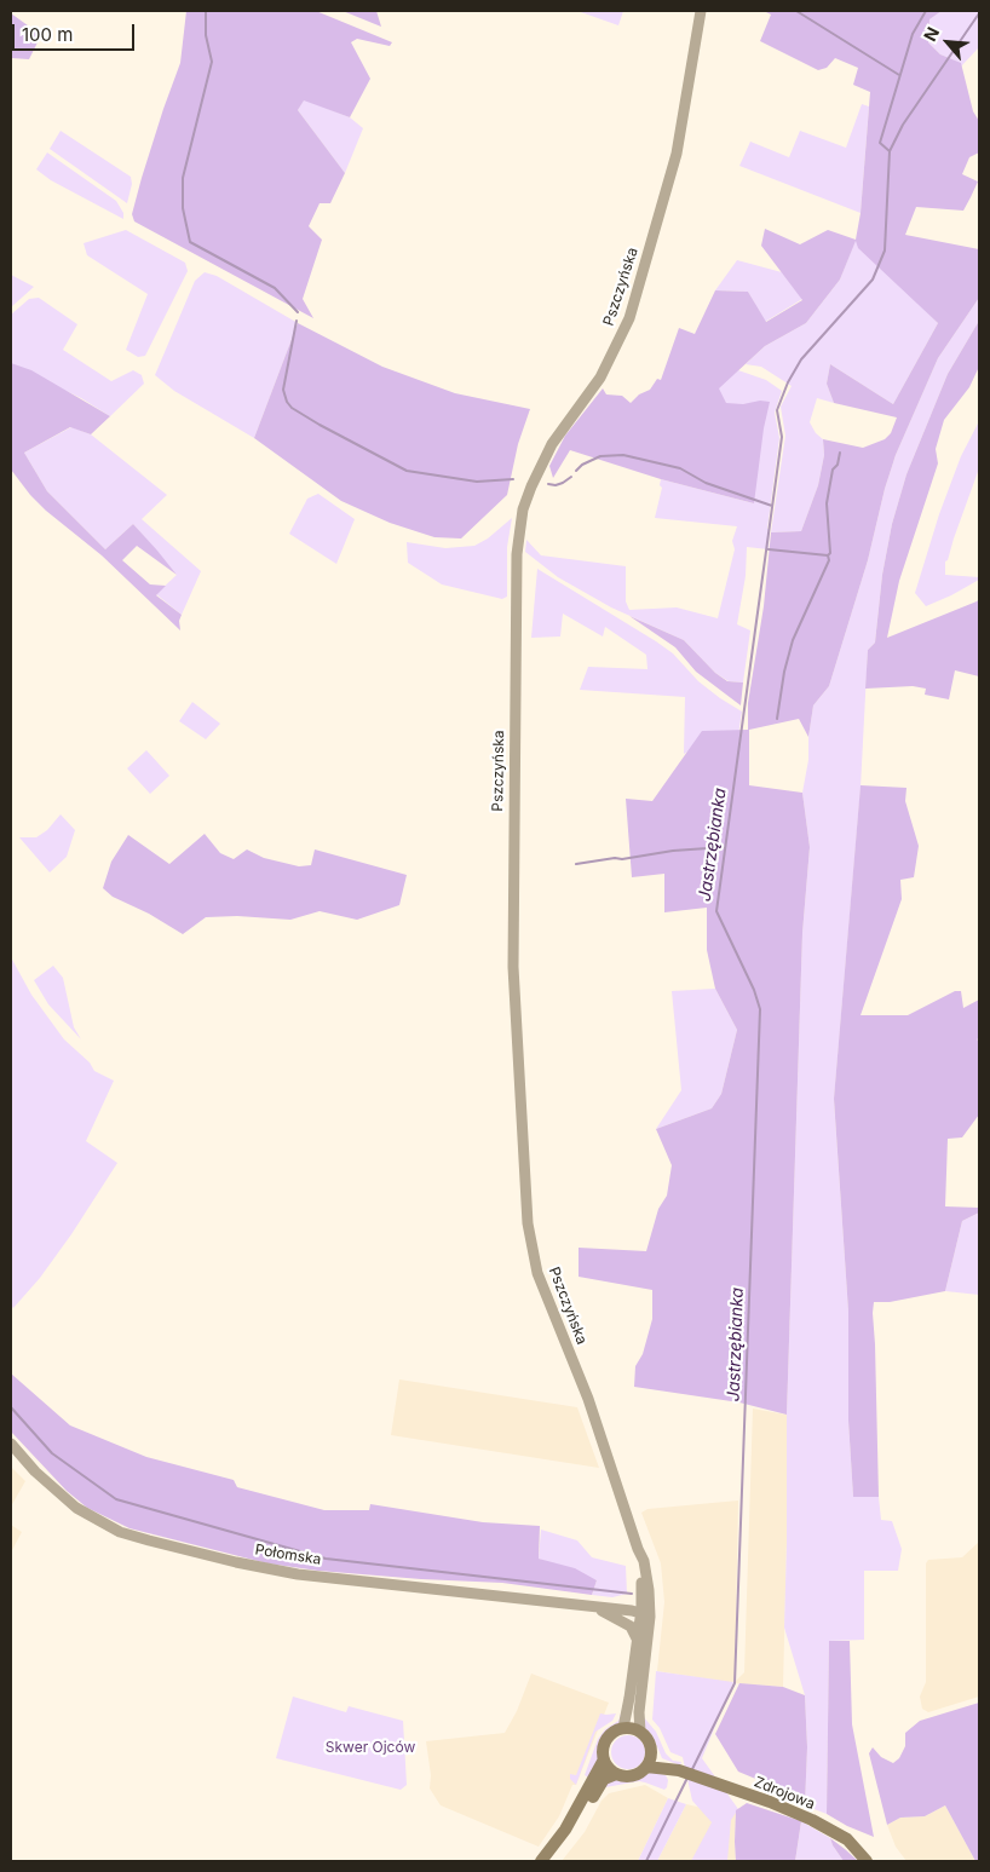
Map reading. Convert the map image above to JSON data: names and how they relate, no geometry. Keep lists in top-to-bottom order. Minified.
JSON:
{"streets":{"main road":["Zdrojowa"],"street":["Pszczyńska","Połomska"]},"crossings":[["Pszczyńska","Połomska"],["Pszczyńska","Zdrojowa"]],"water":["Jastrzębianka"],"parks":["Skwer Ojców"],"scale_bar":"100 m","north":"top left"}
